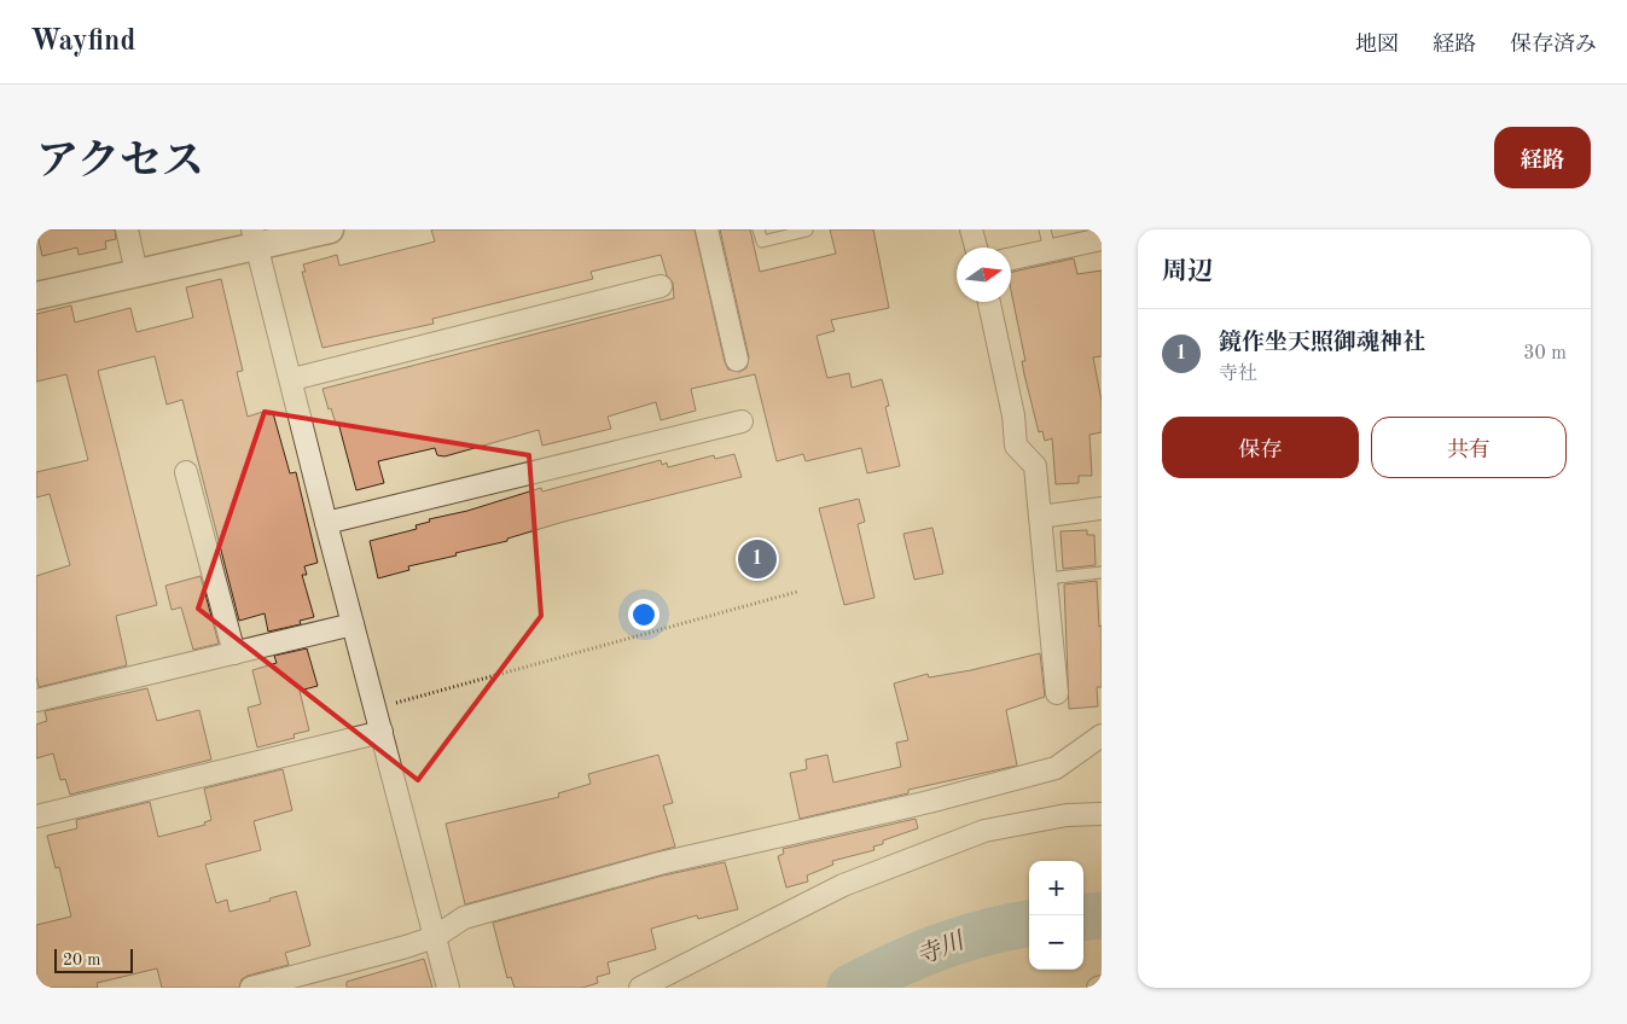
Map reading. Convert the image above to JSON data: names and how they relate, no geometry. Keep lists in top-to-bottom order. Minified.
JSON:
{"water":["寺川"],"scale_bar":"20 m","north":"right","page":{"header":"Wayfind","nav":["地図","経路","保存済み"],"title":"アクセス","buttons":["経路",["保存","共有"]],"heading":"周辺","list":[{"mark":"1","name":"鏡作坐天照御魂神社","note":"寺社","value":"30 m"}],"pins":"1","map_buttons":["+","−"],"scale":"20 m"}}
